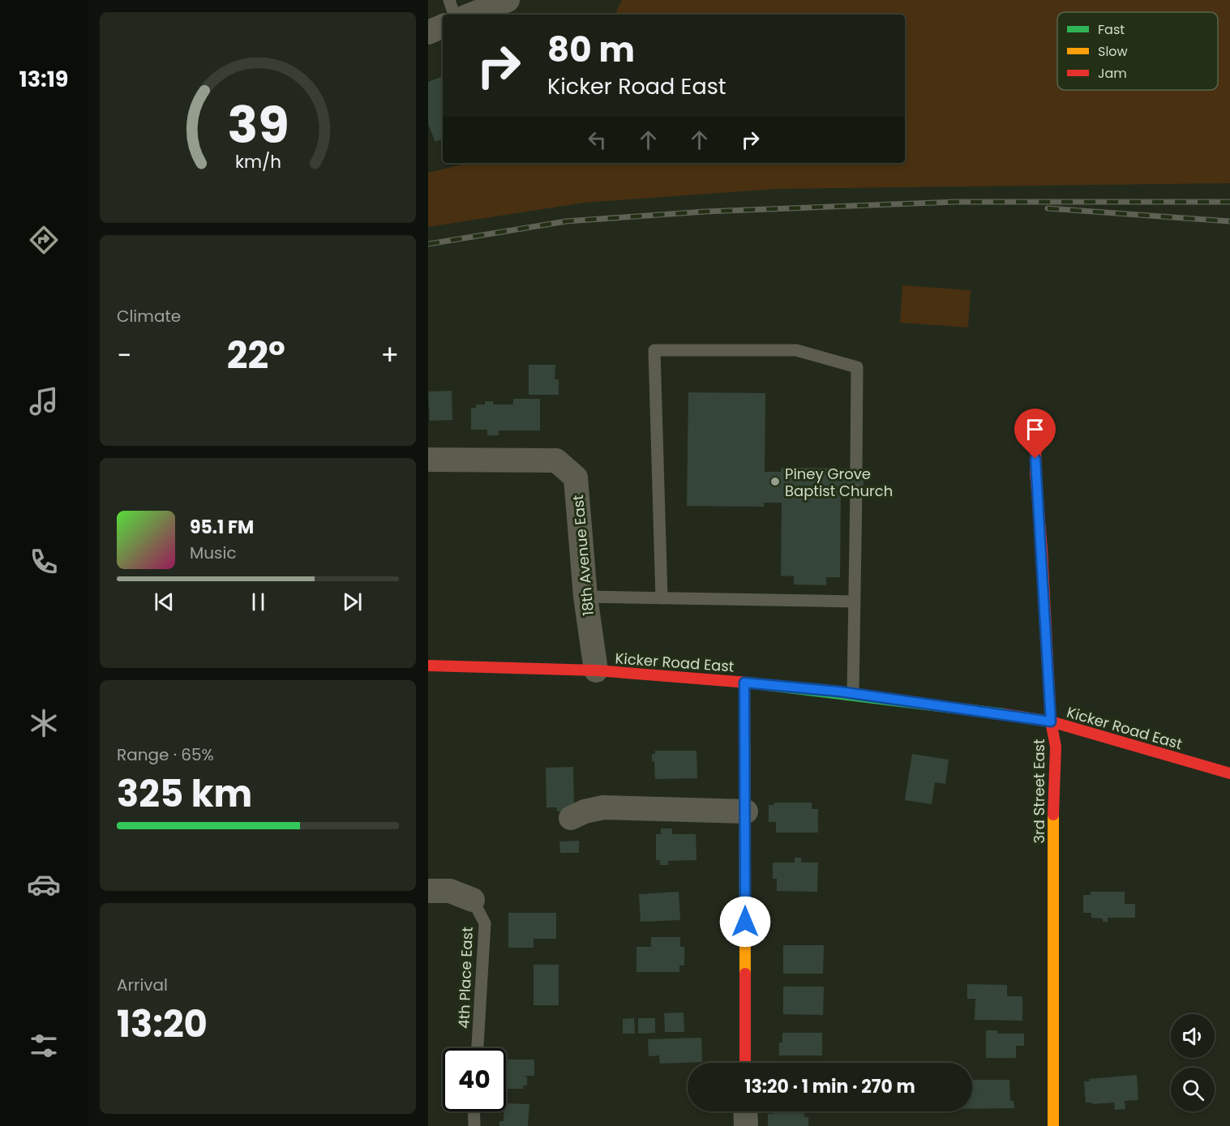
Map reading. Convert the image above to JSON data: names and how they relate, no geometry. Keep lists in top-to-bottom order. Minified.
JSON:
{"streets":{"street":["18th Avenue East","Kicker Road East","3rd Street East"],"lane":["4th Place East"]},"crossings":[["18th Avenue East","Kicker Road East"],["Kicker Road East","3rd Street East"]],"places":["Piney Grove Baptist Church"],"legend":["Fast","Slow","Jam"],"page":{"tabs":"13:19","turn":["80 m","Kicker Road East"],"tile":["Climate",["Range · 65%","325 km"],["Arrival","13:20"]],"heat":["−","22°","+"],"song":["95.1 FM","Music"],"limit":"40","trip":"13:20 · 1 min · 270 m","gauge":["39","km/h"]}}
